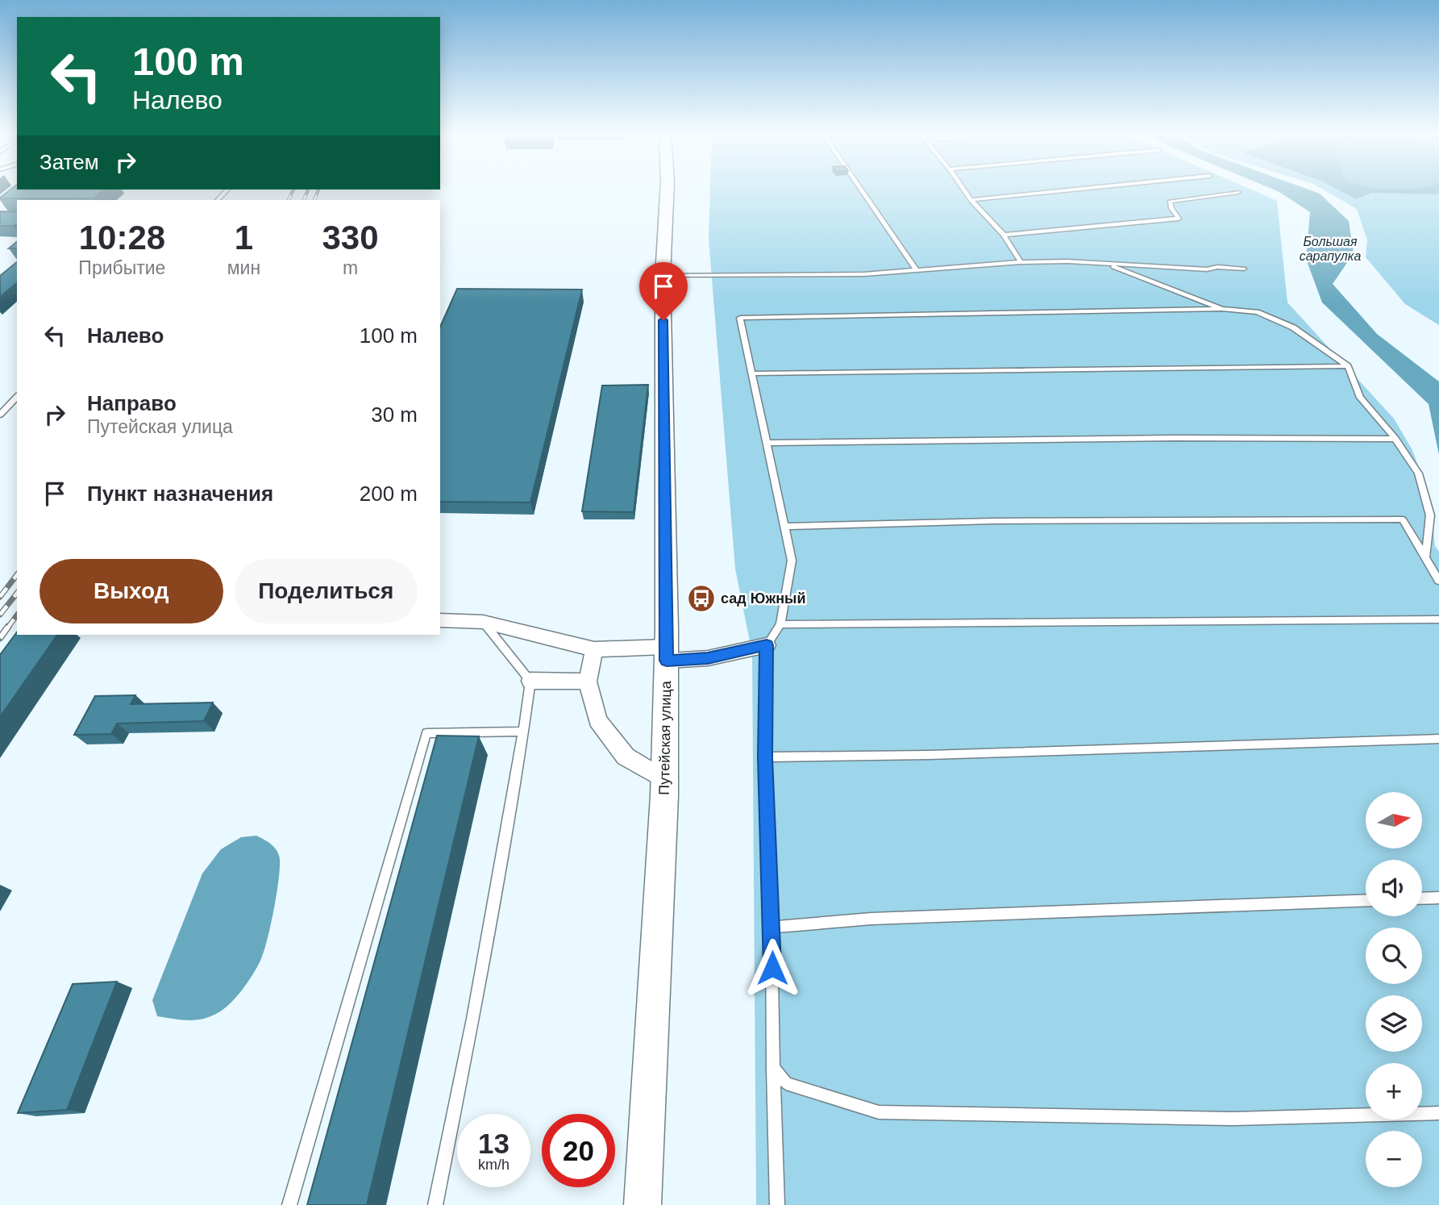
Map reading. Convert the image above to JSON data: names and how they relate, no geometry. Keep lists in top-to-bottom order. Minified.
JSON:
{"streets":{"main road":["Путейская улица"]},"water":["Большая сарапулка"],"places":{"bus stop":["сад Южный"]},"north":"right","page":{"turn":["100 m","Налево"],"then":"Затем","eta":["10:28","Прибытие","1","мин","330","m"],"list":[{"name":"Налево","value":"100 m"},{"name":"Направо","note":"Путейская улица","value":"30 m"},{"name":"Пункт назначения","value":"200 m"}],"buttons":["Выход","Поделиться"],"map_buttons":["+","−"],"speed":"13 km/h","limit":"20"}}
